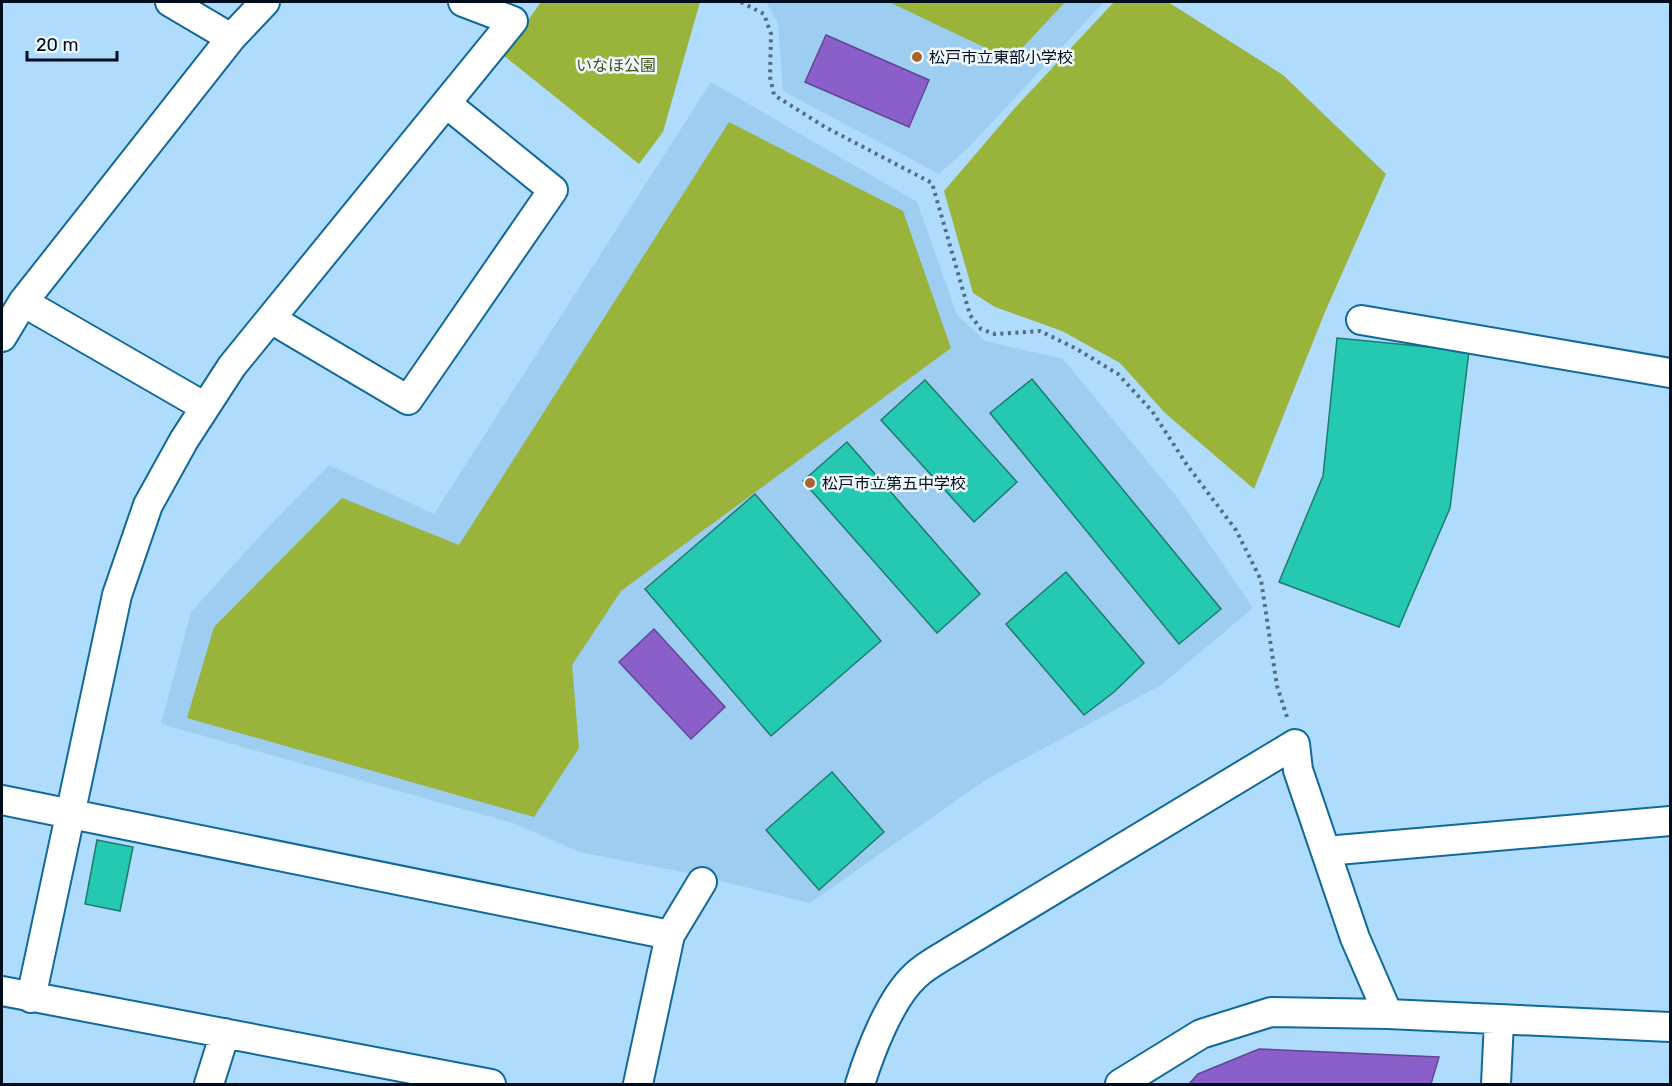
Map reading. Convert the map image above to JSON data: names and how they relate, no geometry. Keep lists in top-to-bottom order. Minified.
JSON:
{"parks":["いなほ公園"],"places":["松戸市立東部小学校","松戸市立第五中学校"],"scale_bar":"20 m"}
